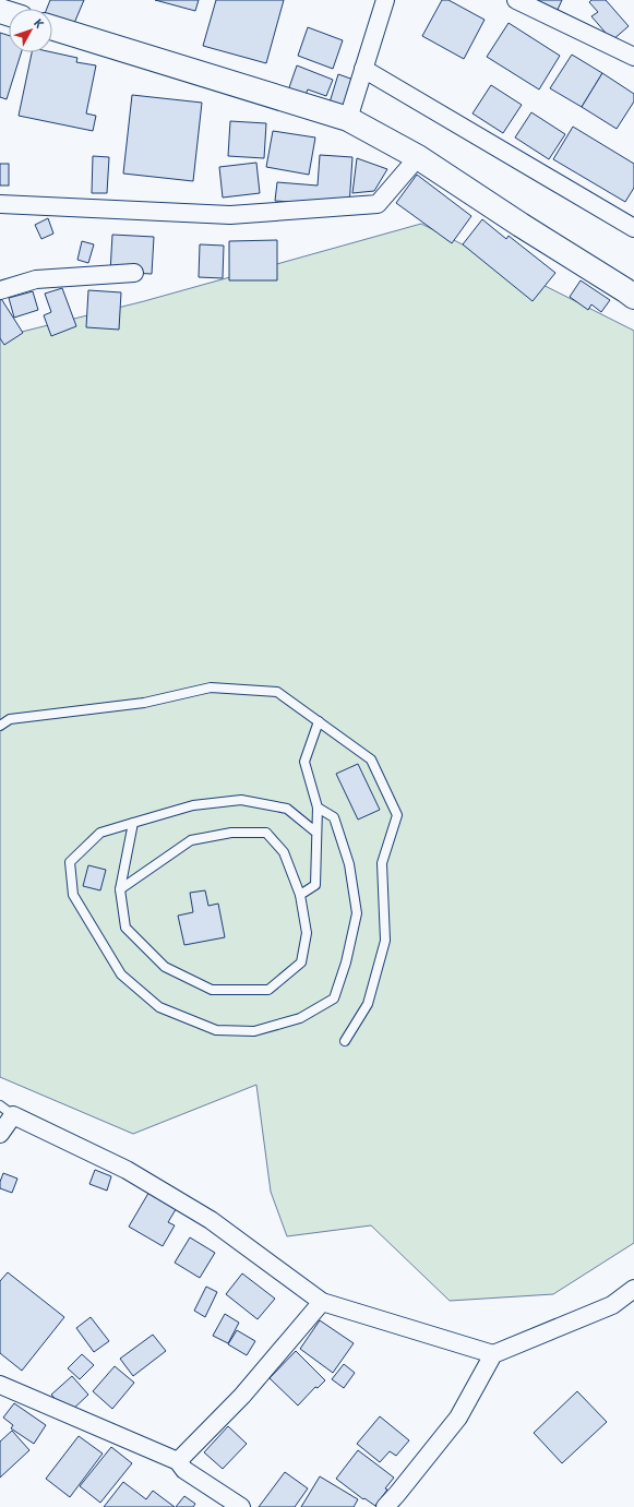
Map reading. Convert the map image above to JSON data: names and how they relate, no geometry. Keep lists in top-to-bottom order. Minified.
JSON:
{"north":"top right"}
